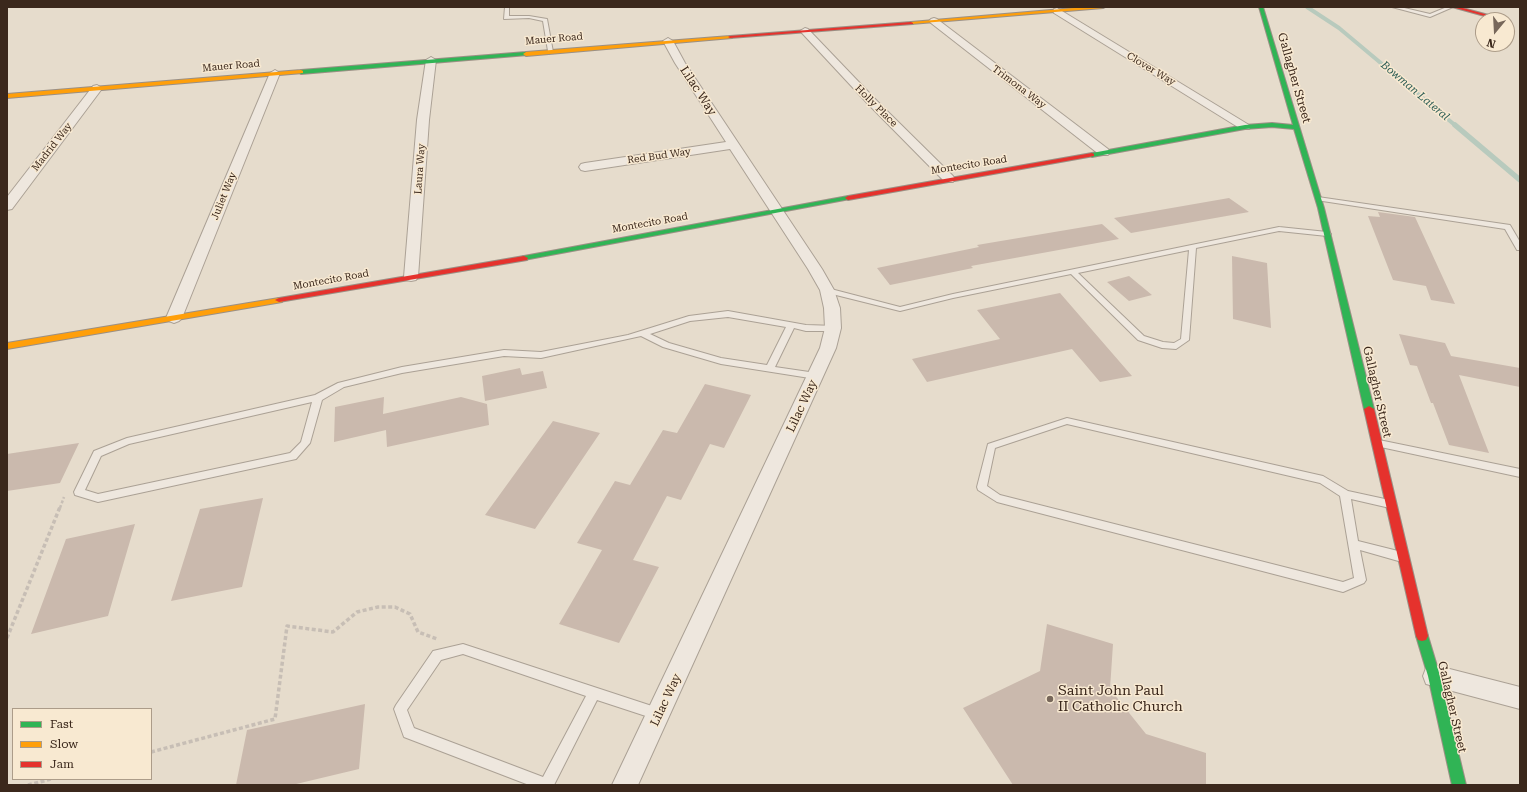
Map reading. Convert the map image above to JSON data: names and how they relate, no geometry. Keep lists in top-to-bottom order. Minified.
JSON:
{"streets":{"street":["Mauer Road","Clover Way","Gallagher Street","Trimona Way","Lilac Way","Holly Place","Madrid Way","Red Bud Way","Montecito Road","Laura Way","Juliet Way"]},"crossings":[["Mauer Road","Clover Way"],["Mauer Road","Trimona Way"],["Mauer Road","Lilac Way"],["Mauer Road","Holly Place"],["Mauer Road","Madrid Way"],["Mauer Road","Laura Way"],["Mauer Road","Juliet Way"],["Clover Way","Montecito Road"],["Gallagher Street","Montecito Road"],["Trimona Way","Montecito Road"],["Lilac Way","Red Bud Way"],["Lilac Way","Montecito Road"],["Holly Place","Montecito Road"],["Montecito Road","Laura Way"],["Montecito Road","Juliet Way"]],"water":["Bowman Lateral"],"places":["Saint John Paul II Catholic Church"],"legend":["Fast","Slow","Jam"],"north":"bottom"}
